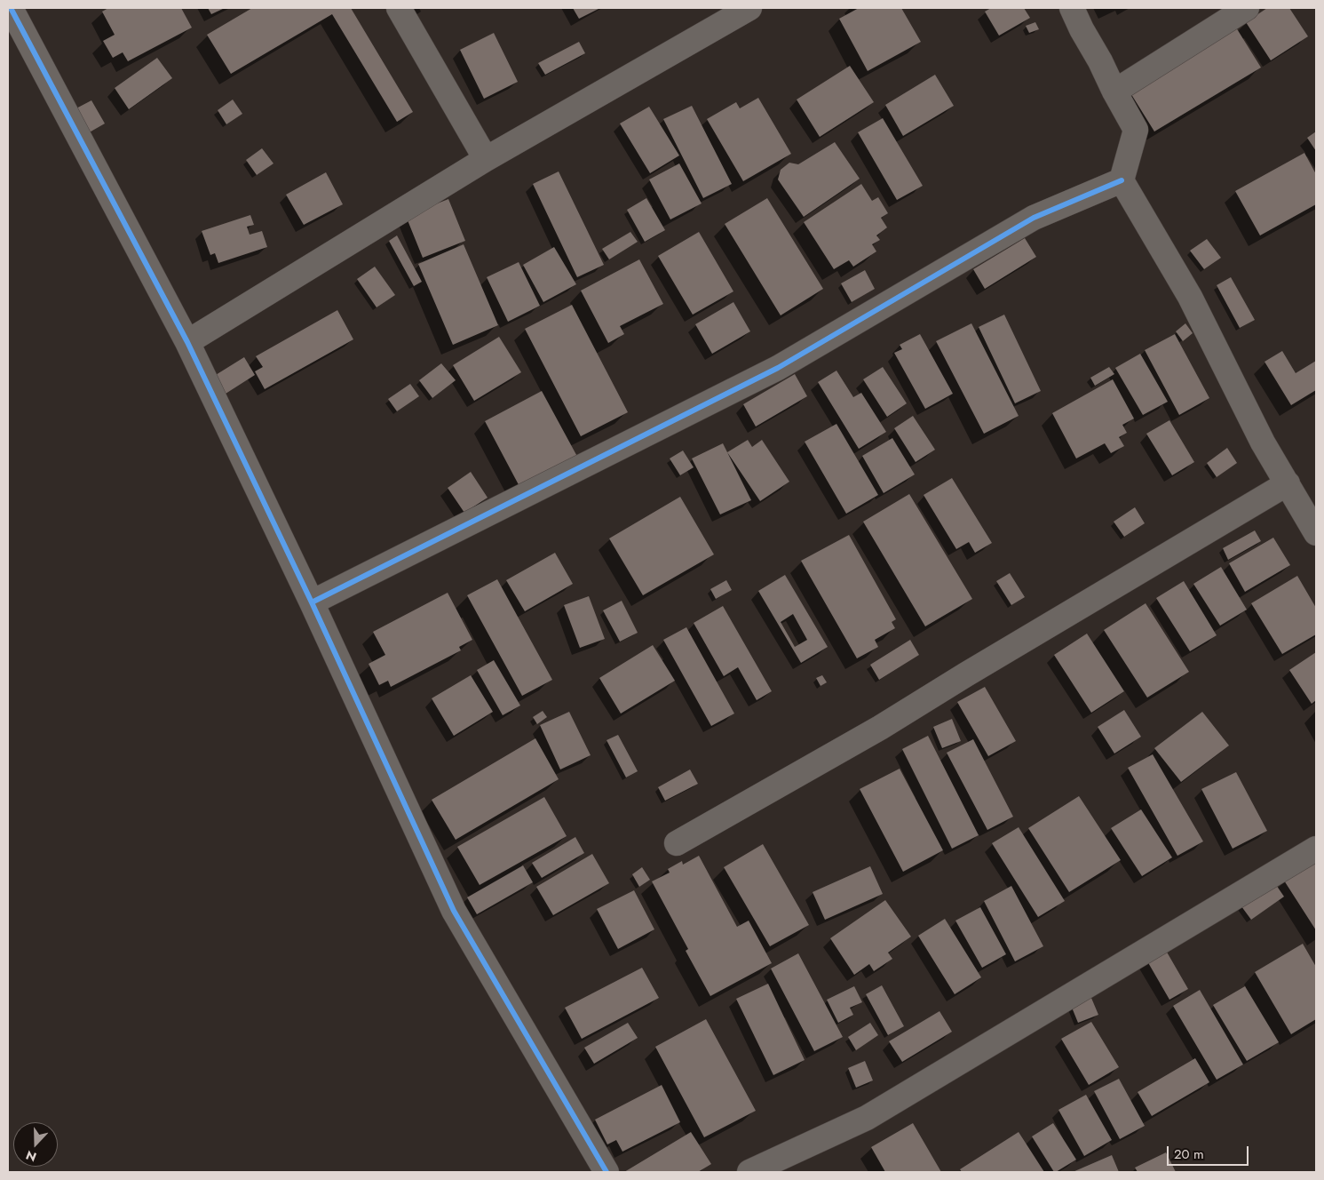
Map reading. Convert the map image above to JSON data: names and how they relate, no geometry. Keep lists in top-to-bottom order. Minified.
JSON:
{"scale_bar":"20 m","north":"bottom"}
